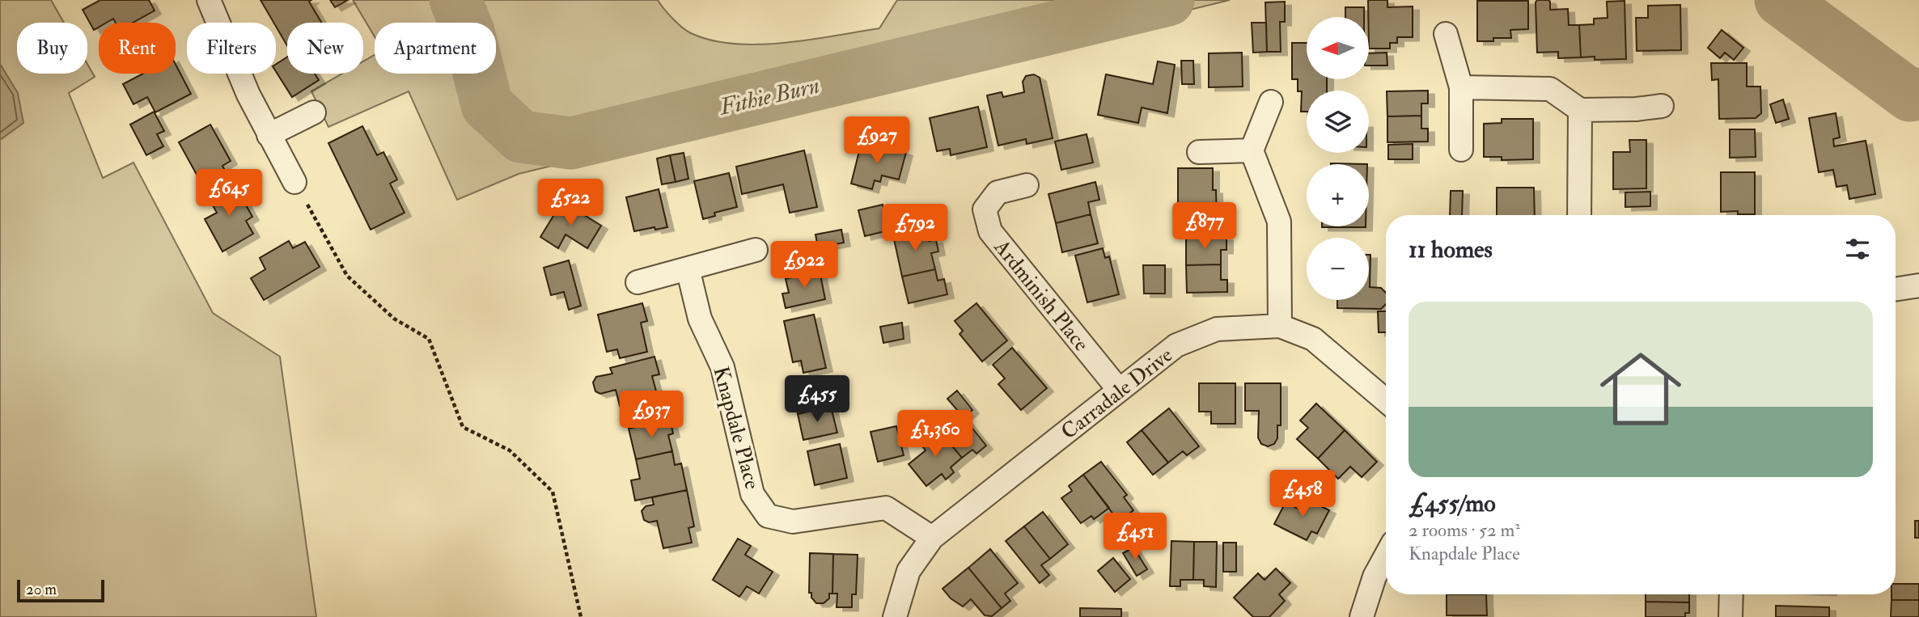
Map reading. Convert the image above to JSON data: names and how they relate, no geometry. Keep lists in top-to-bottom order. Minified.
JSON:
{"streets":{"street":["Ardminish Place","Carradale Drive","Knapdale Place"]},"crossings":[["Ardminish Place","Carradale Drive"],["Carradale Drive","Knapdale Place"]],"water":["Fithie Burn"],"scale_bar":"20 m","north":"left","page":{"map_buttons":["+","−"],"chip":["Buy","Rent","Filters","New","Apartment"],"price":["£927","£645","£522","£877","£792","£922","£455","£937","£1,360","£458","£451"],"heading":"11 homes","list":[{"name":"£455/mo","note":"2 rooms · 52 m² · Knapdale Place"}],"scale":"20 m"}}
